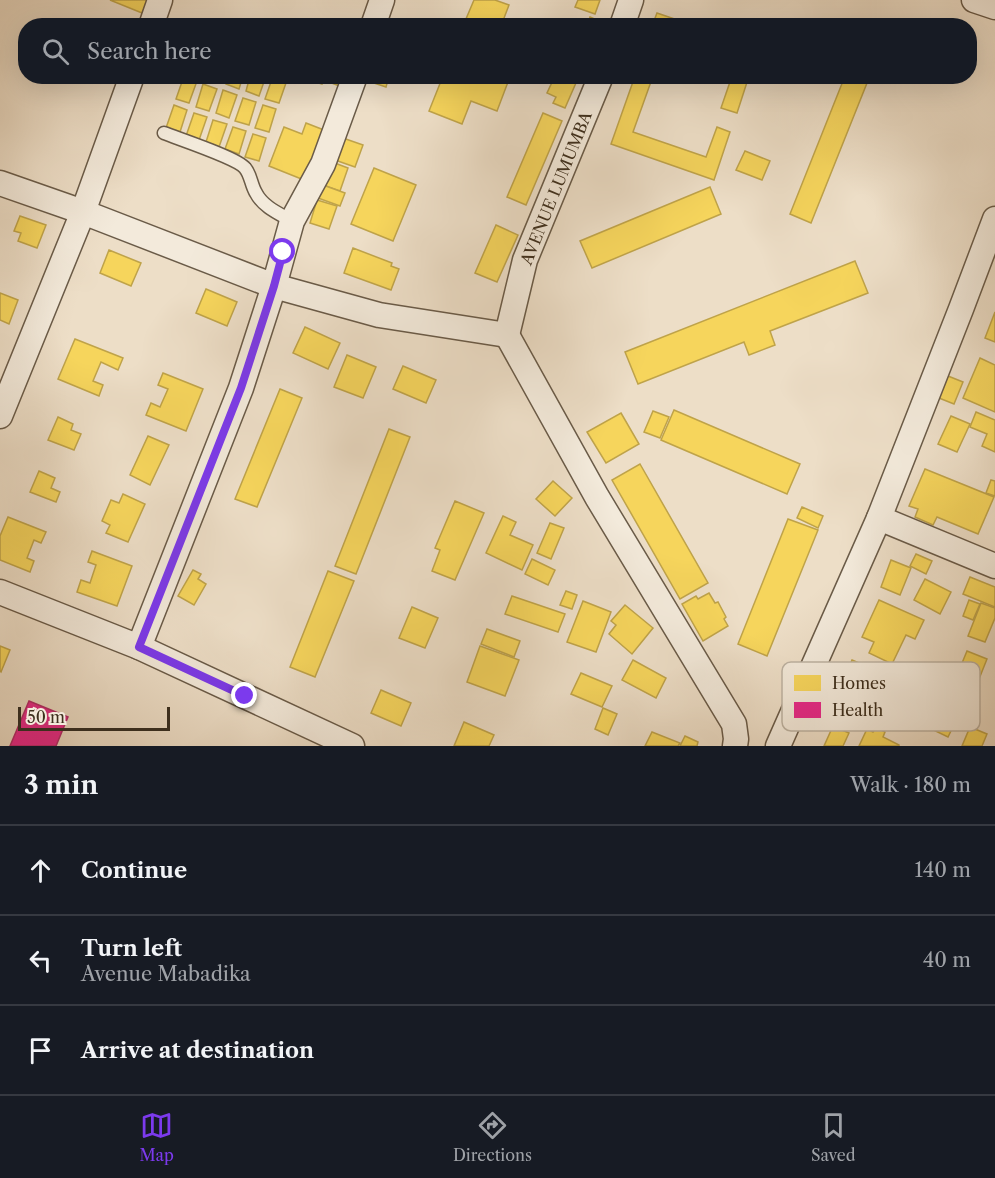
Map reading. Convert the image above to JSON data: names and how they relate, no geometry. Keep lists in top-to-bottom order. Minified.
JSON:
{"streets":{"street":["AVENUE LUMUMBA"]},"legend":["Homes","Health"],"scale_bar":"50 m","page":{"search":"Search here","scale":"50 m","heading":["3 min","Walk · 180 m"],"list":[["Continue","140 m"],["Turn left","Avenue Mabadika","40 m"],"Arrive at destination"],"nav":["Map","Directions","Saved"]}}
